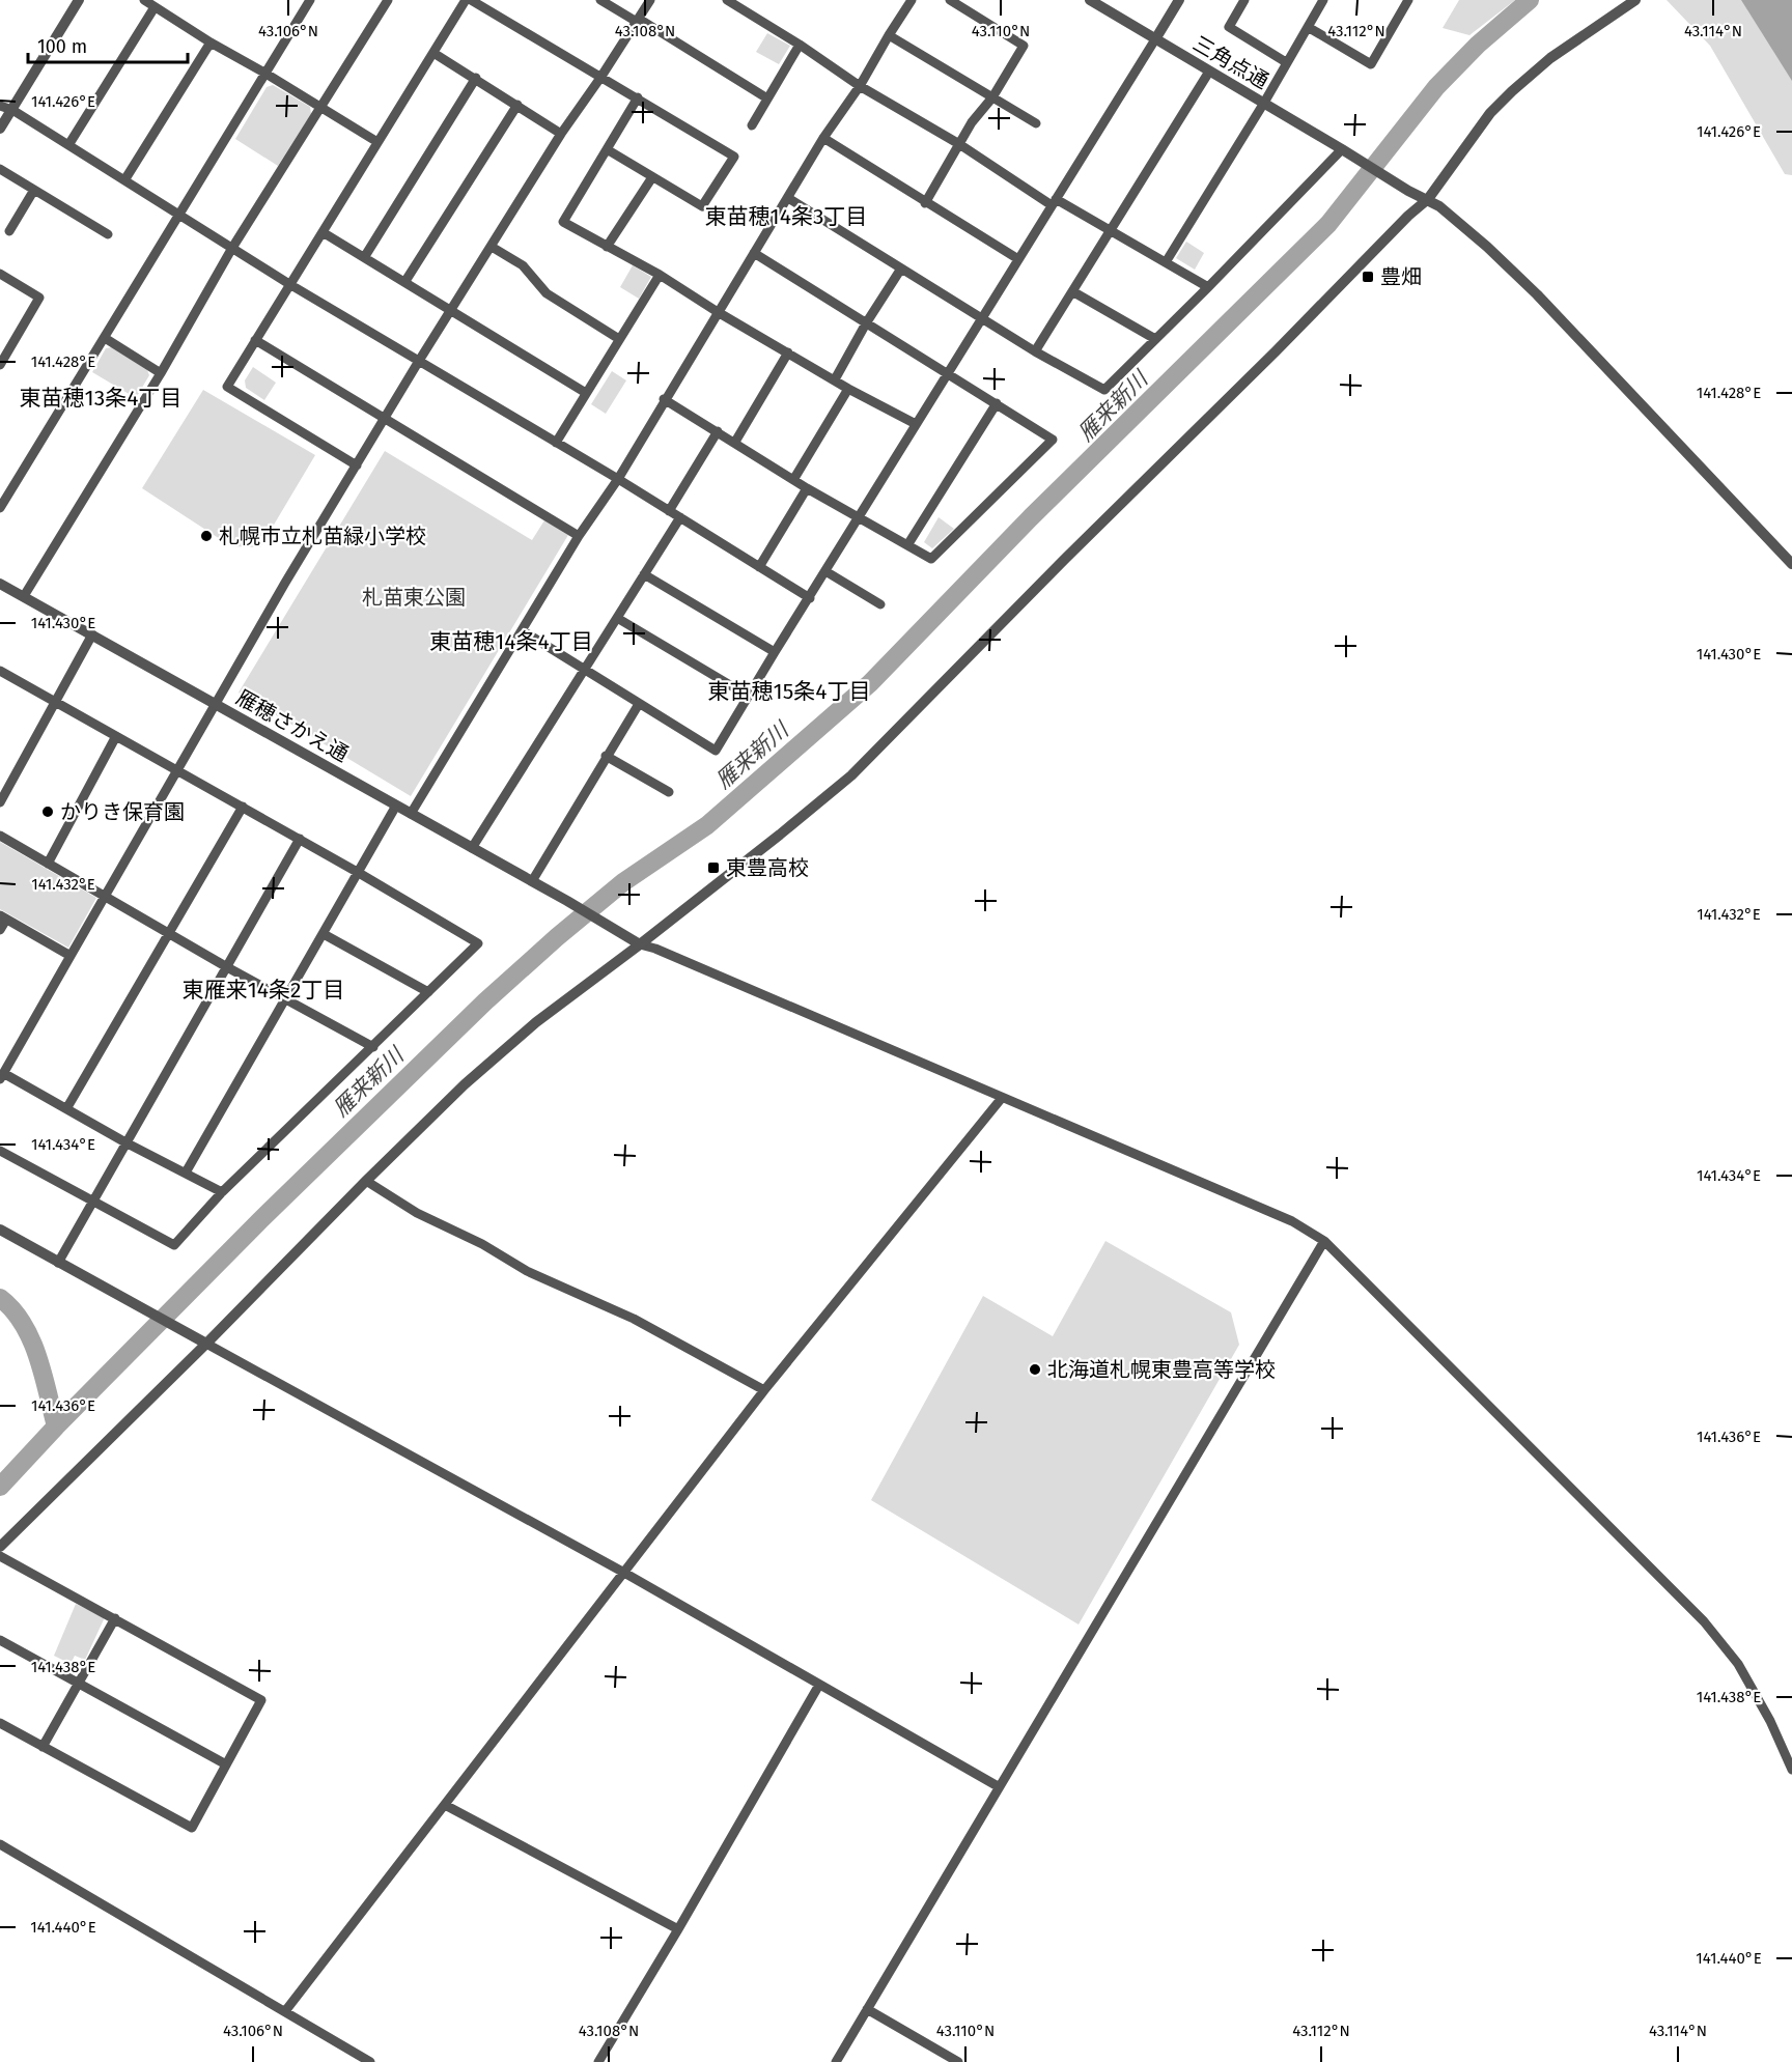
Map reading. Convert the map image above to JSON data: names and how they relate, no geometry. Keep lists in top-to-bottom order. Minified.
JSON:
{"streets":{"street":["三角点通","雁穂さかえ通"]},"districts":["東苗穂14条3丁目","東苗穂13条4丁目","東苗穂14条4丁目","東苗穂15条4丁目","東雁来14条2丁目"],"water":["雁来新川"],"parks":["札苗東公園"],"places":{"transit":["豊畑","東豊高校"],"other":["札幌市立札苗緑小学校","かりき保育園","北海道札幌東豊高等学校"]},"scale_bar":"100 m","coordinates":["43.106°N","43.108°N","43.110°N","43.112°N","43.114°N","141.426°E","141.428°E","141.430°E","141.432°E","141.434°E","141.436°E","141.438°E","141.440°E"]}
